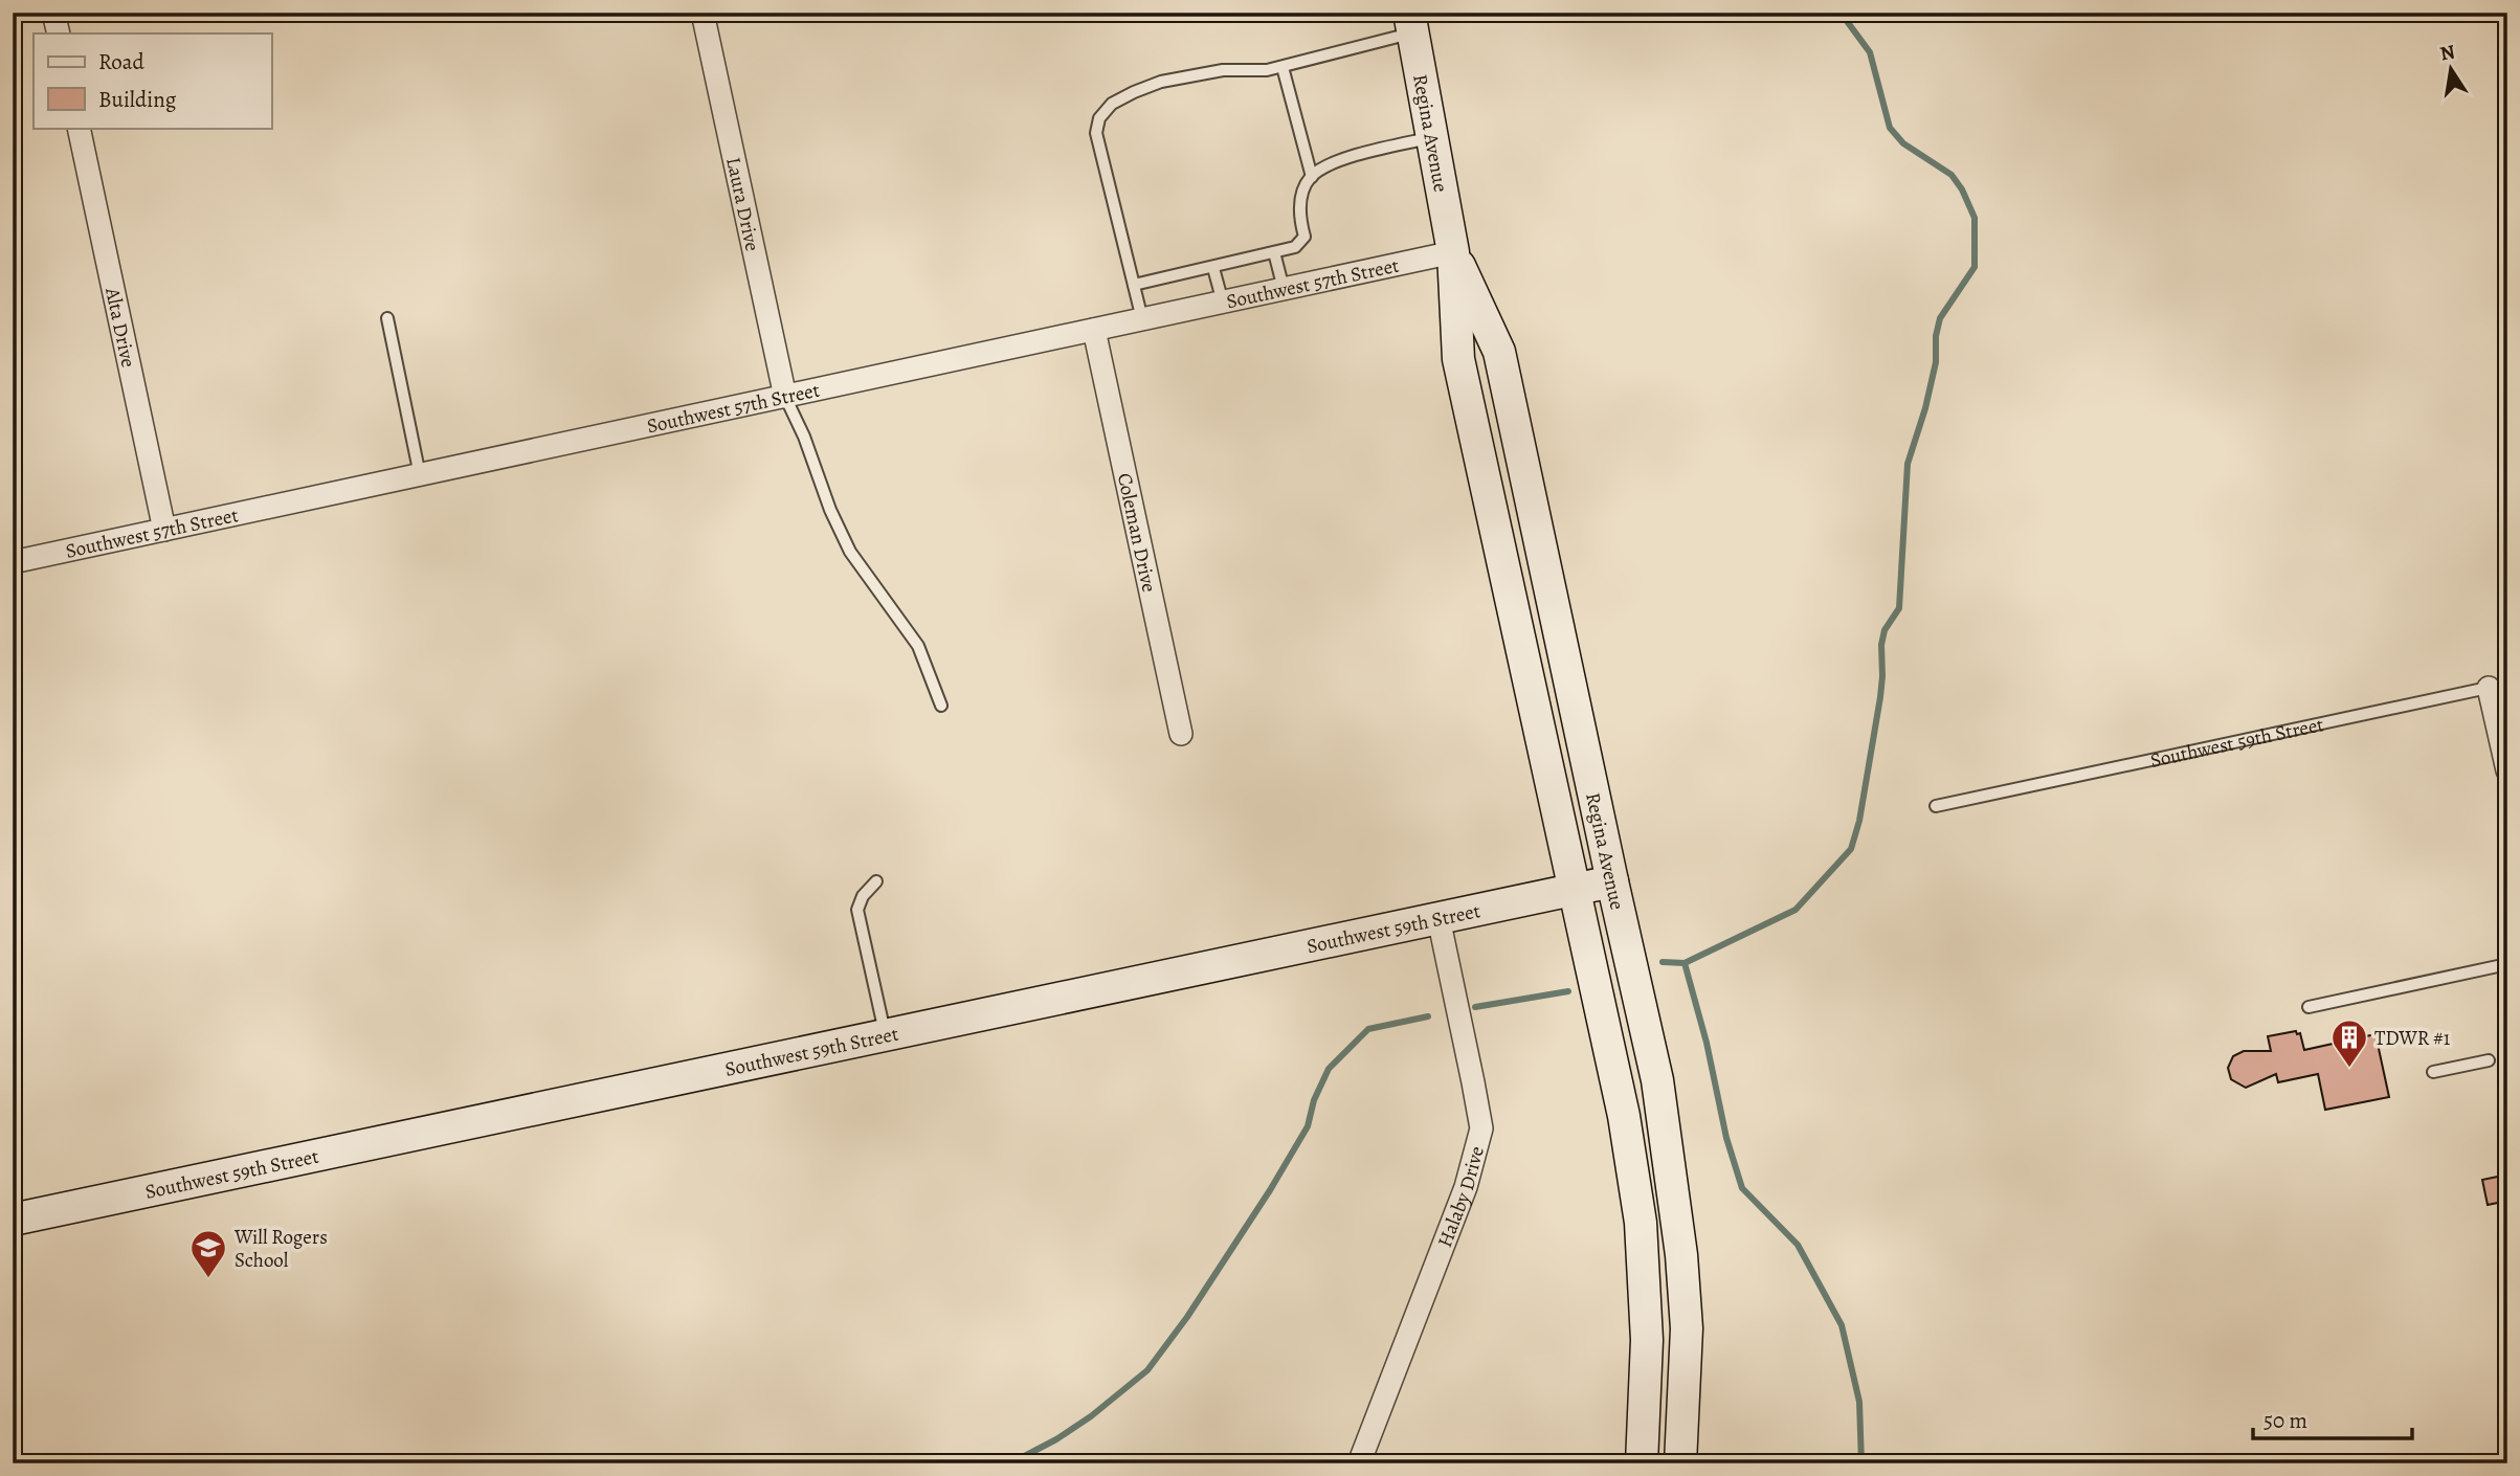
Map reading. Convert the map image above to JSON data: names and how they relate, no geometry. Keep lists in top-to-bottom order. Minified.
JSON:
{"streets":{"main road":["Regina Avenue","Southwest 59th Street"],"street":["Laura Drive","Southwest 57th Street","Alta Drive","Coleman Drive","Halaby Drive"]},"crossings":[["Regina Avenue","Southwest 57th Street"],["Regina Avenue","Southwest 59th Street"],["Laura Drive","Southwest 57th Street"],["Southwest 57th Street","Alta Drive"],["Southwest 57th Street","Coleman Drive"],["Southwest 59th Street","Halaby Drive"]],"places":{"building":["TDWR #1"],"school or university":["Will Rogers School"]},"legend":["Road","Building"],"scale_bar":"50 m","north":"top"}
